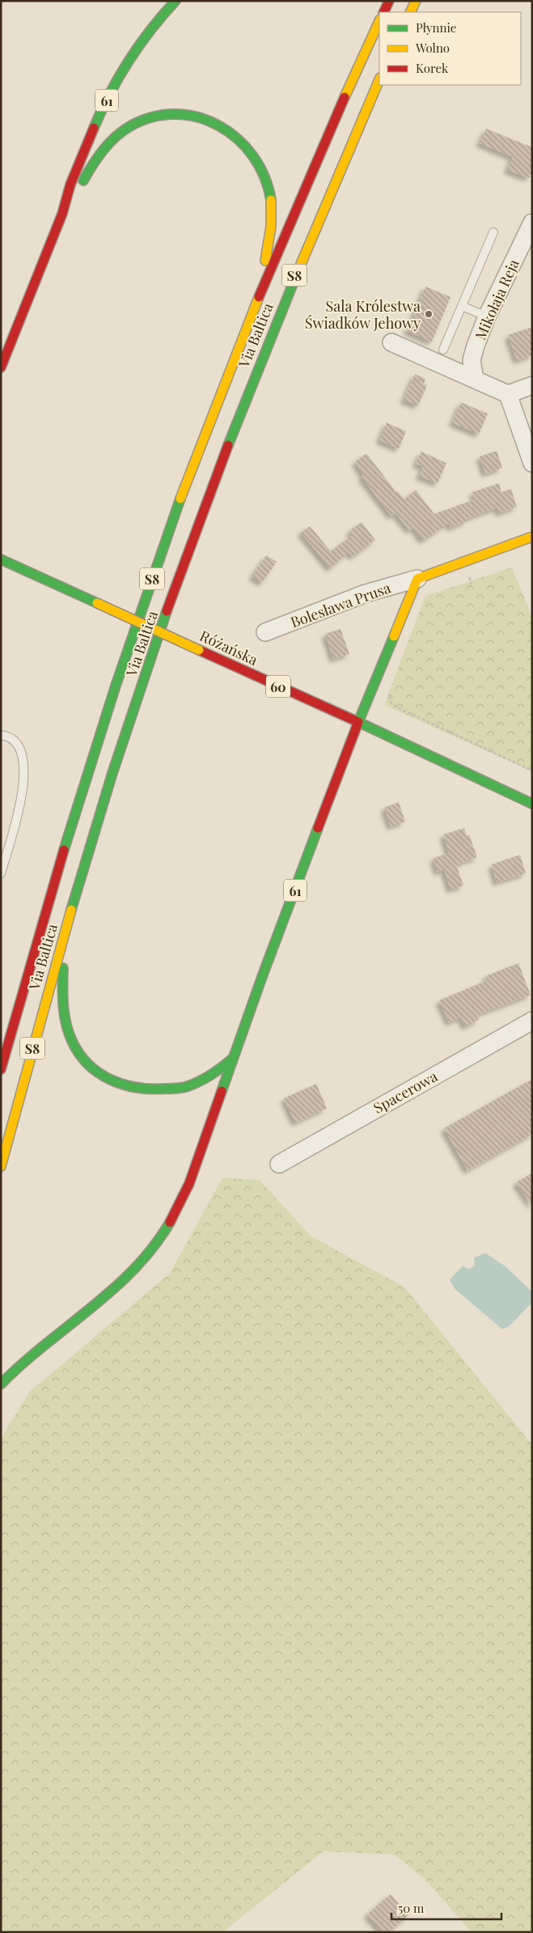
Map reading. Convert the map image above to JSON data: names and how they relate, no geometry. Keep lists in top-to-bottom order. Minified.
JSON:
{"streets":{"main road":["61","S8","Via Baltica","Bolesława Prusa","Różańska","60"],"street":["Mikołaja Reja","Spacerowa"]},"crossings":[["61","Via Baltica"],["61","Bolesława Prusa"],["61","Różańska"],["Bolesława Prusa","Różańska"]],"places":["Sala Królestwa Świadków Jehowy"],"legend":["Płynnie","Wolno","Korek"],"scale_bar":"50 m"}
